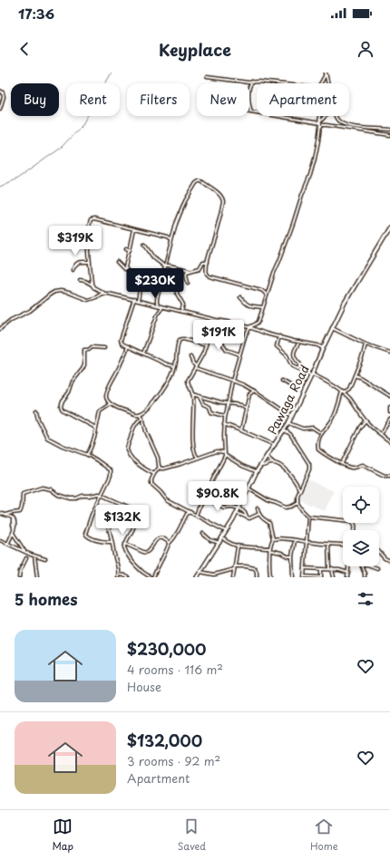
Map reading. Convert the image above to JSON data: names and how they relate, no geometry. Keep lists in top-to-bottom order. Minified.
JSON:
{"streets":{"main road":["Pawaga Road"]},"page":{"status":"17:36","header":"Keyplace","chip":["Buy","Rent","Filters","New","Apartment"],"price":["$319K","$230K","$191K","$90.8K","$132K"],"heading":"5 homes","list":[{"name":"$230,000","note":"4 rooms · 116 m² · House"},{"name":"$132,000","note":"3 rooms · 92 m² · Apartment"}],"tabs":["Map","Saved","Home"]}}
